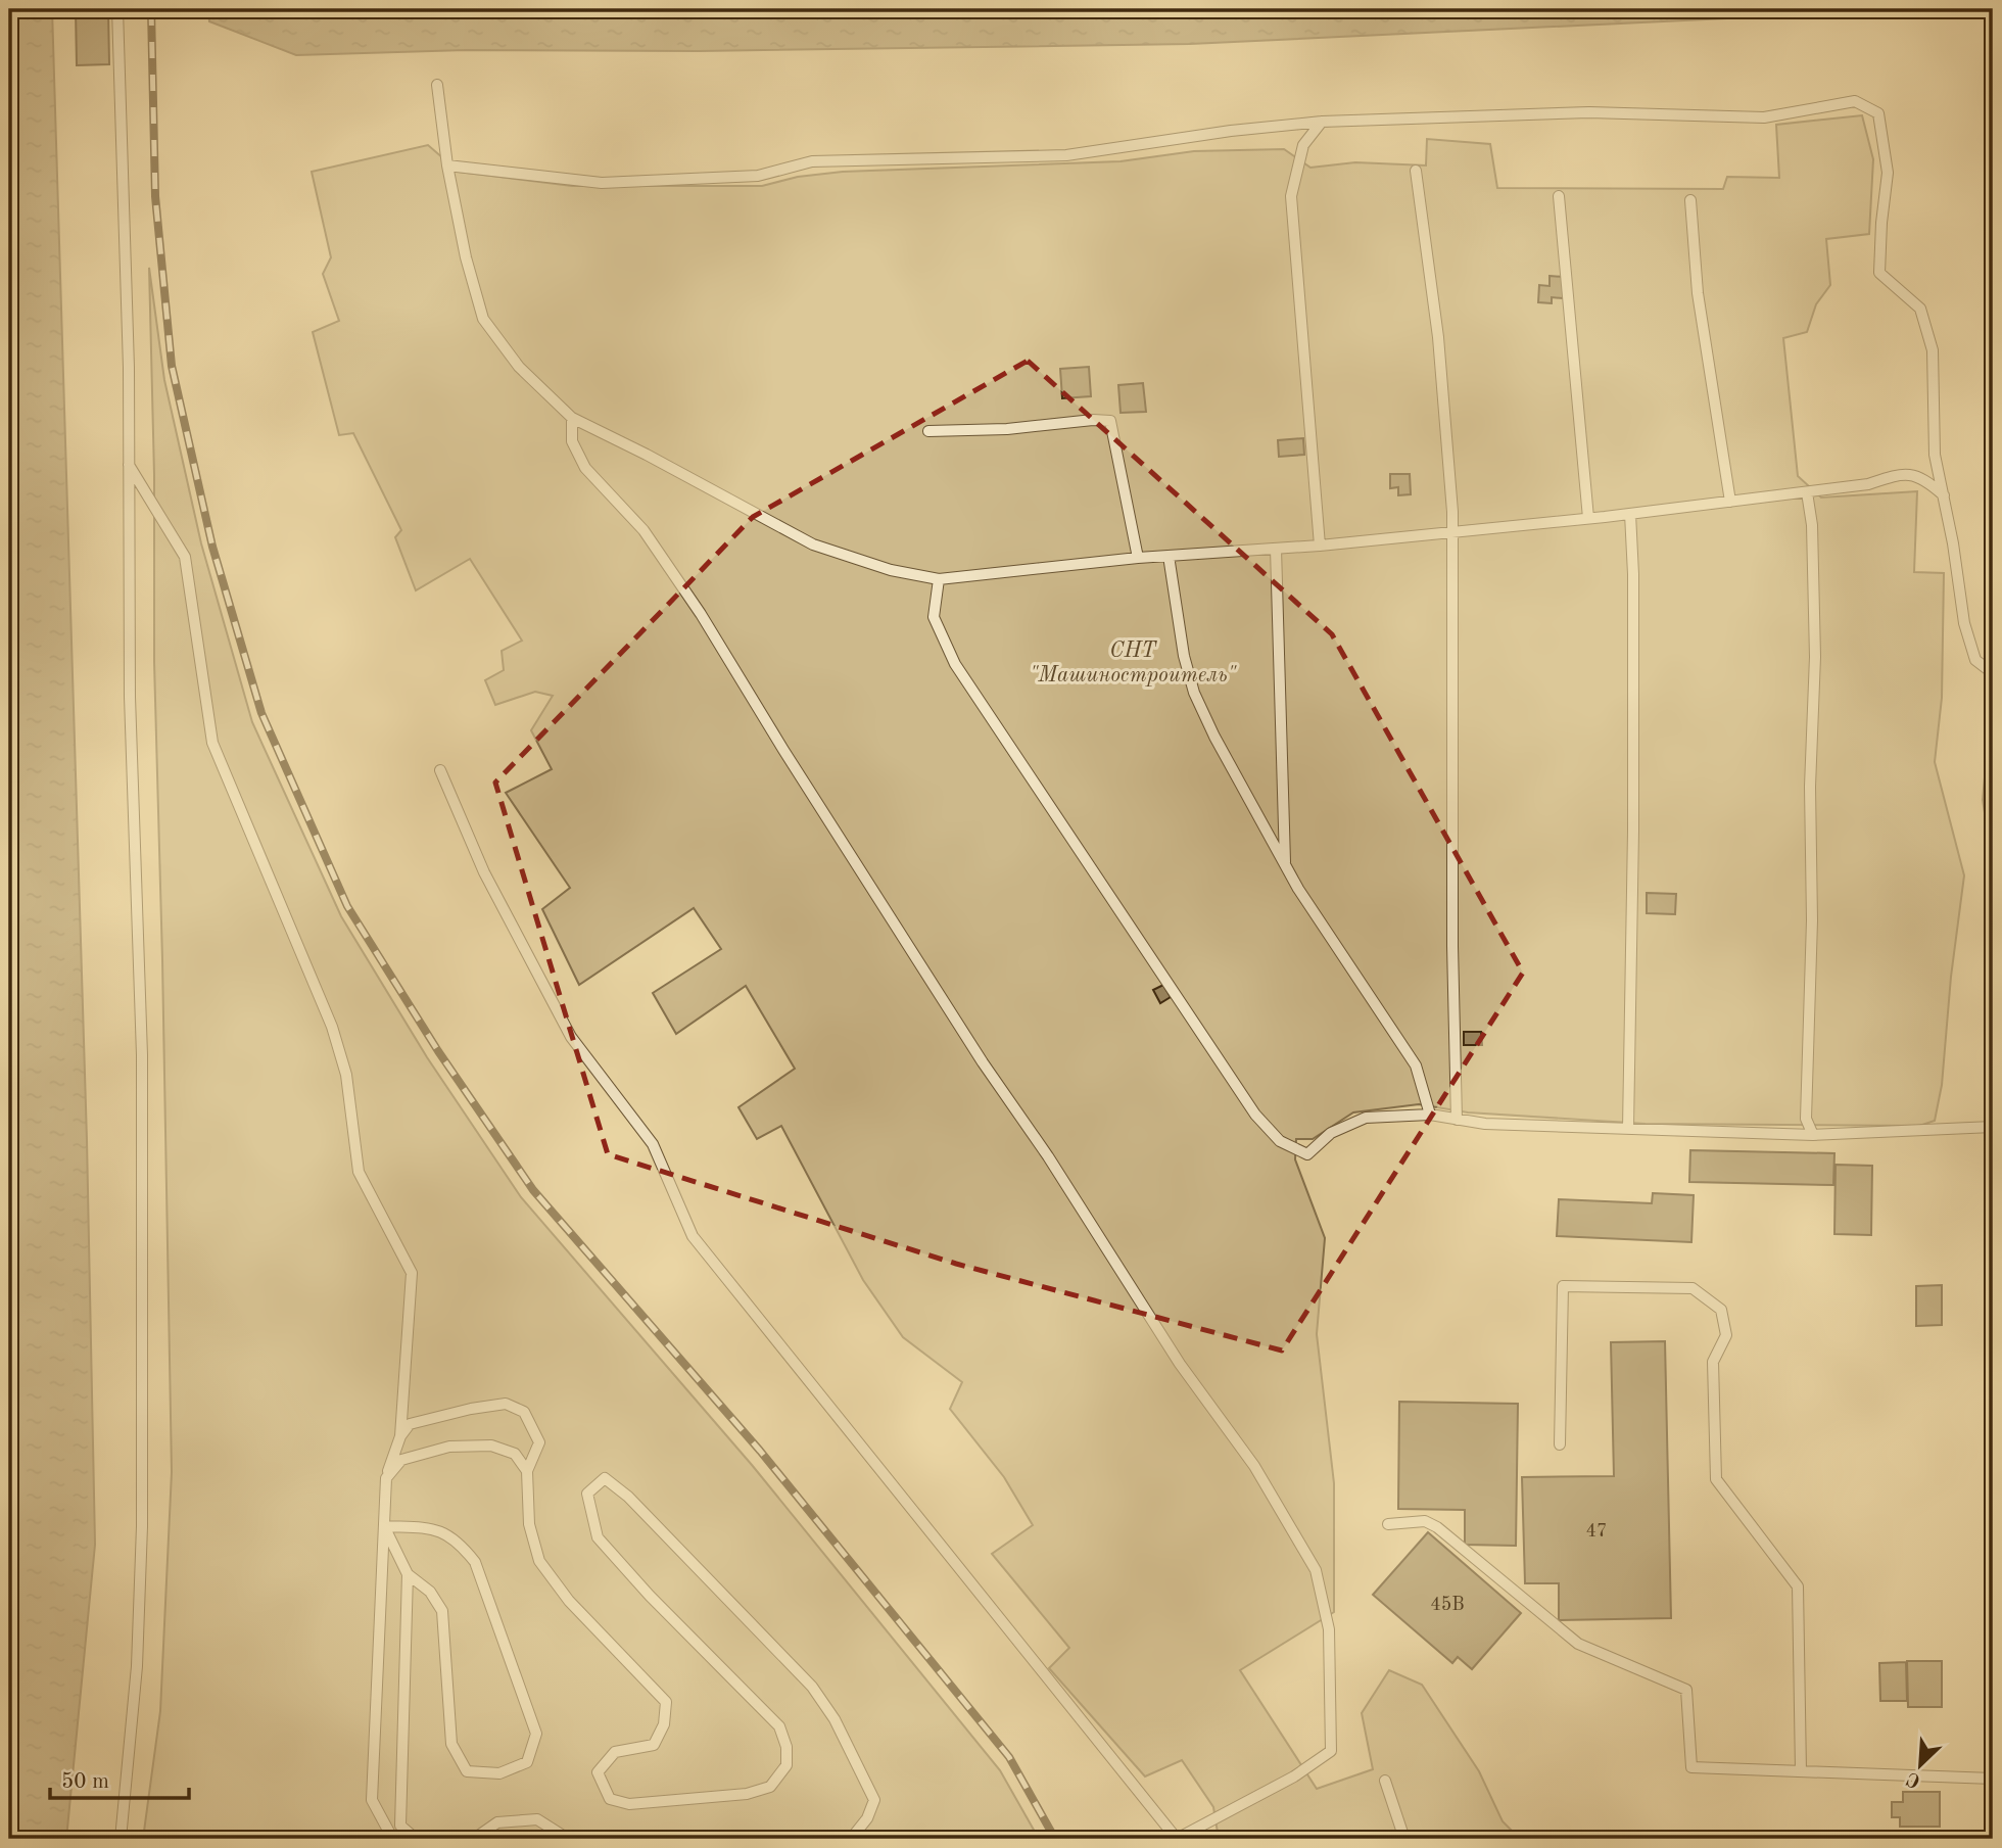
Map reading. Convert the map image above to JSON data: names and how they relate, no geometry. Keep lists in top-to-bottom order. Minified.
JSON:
{"parks":["СНТ \"Машиностроитель\""],"house_numbers":["47","45В"],"scale_bar":"50 m","north":"bottom left"}
